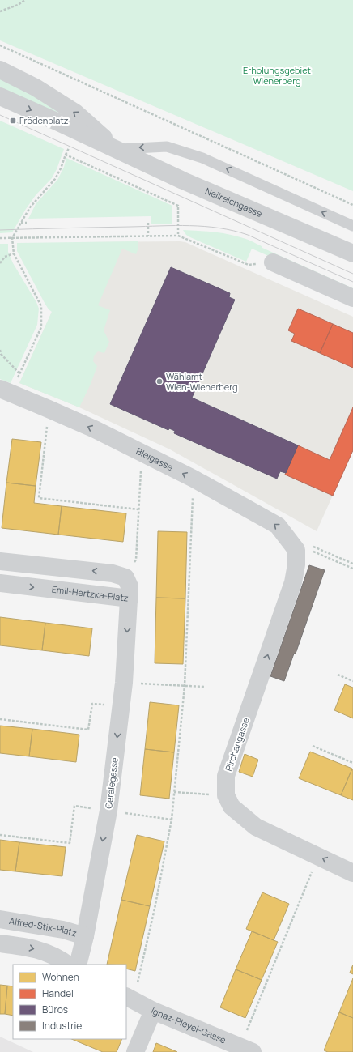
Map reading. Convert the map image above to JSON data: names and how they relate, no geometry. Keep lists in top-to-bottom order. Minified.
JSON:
{"streets":{"street":["Neilreichgasse","Bleigasse","Emil-Hertzka-Platz","Pirchangasse","Ceralegasse","Alfred-Stix-Platz","Ignaz-Pleyel-Gasse"]},"crossings":[["Bleigasse","Pirchangasse"],["Emil-Hertzka-Platz","Ceralegasse"],["Ceralegasse","Alfred-Stix-Platz"]],"one_way":["Bleigasse","Pirchangasse","Ceralegasse"],"parks":["Erholungsgebiet Wienerberg"],"places":{"transit":["Frödenplatz"],"other":["Wählamt Wien-Wienerberg"]},"legend":["Wohnen","Handel","Büros","Industrie"]}
